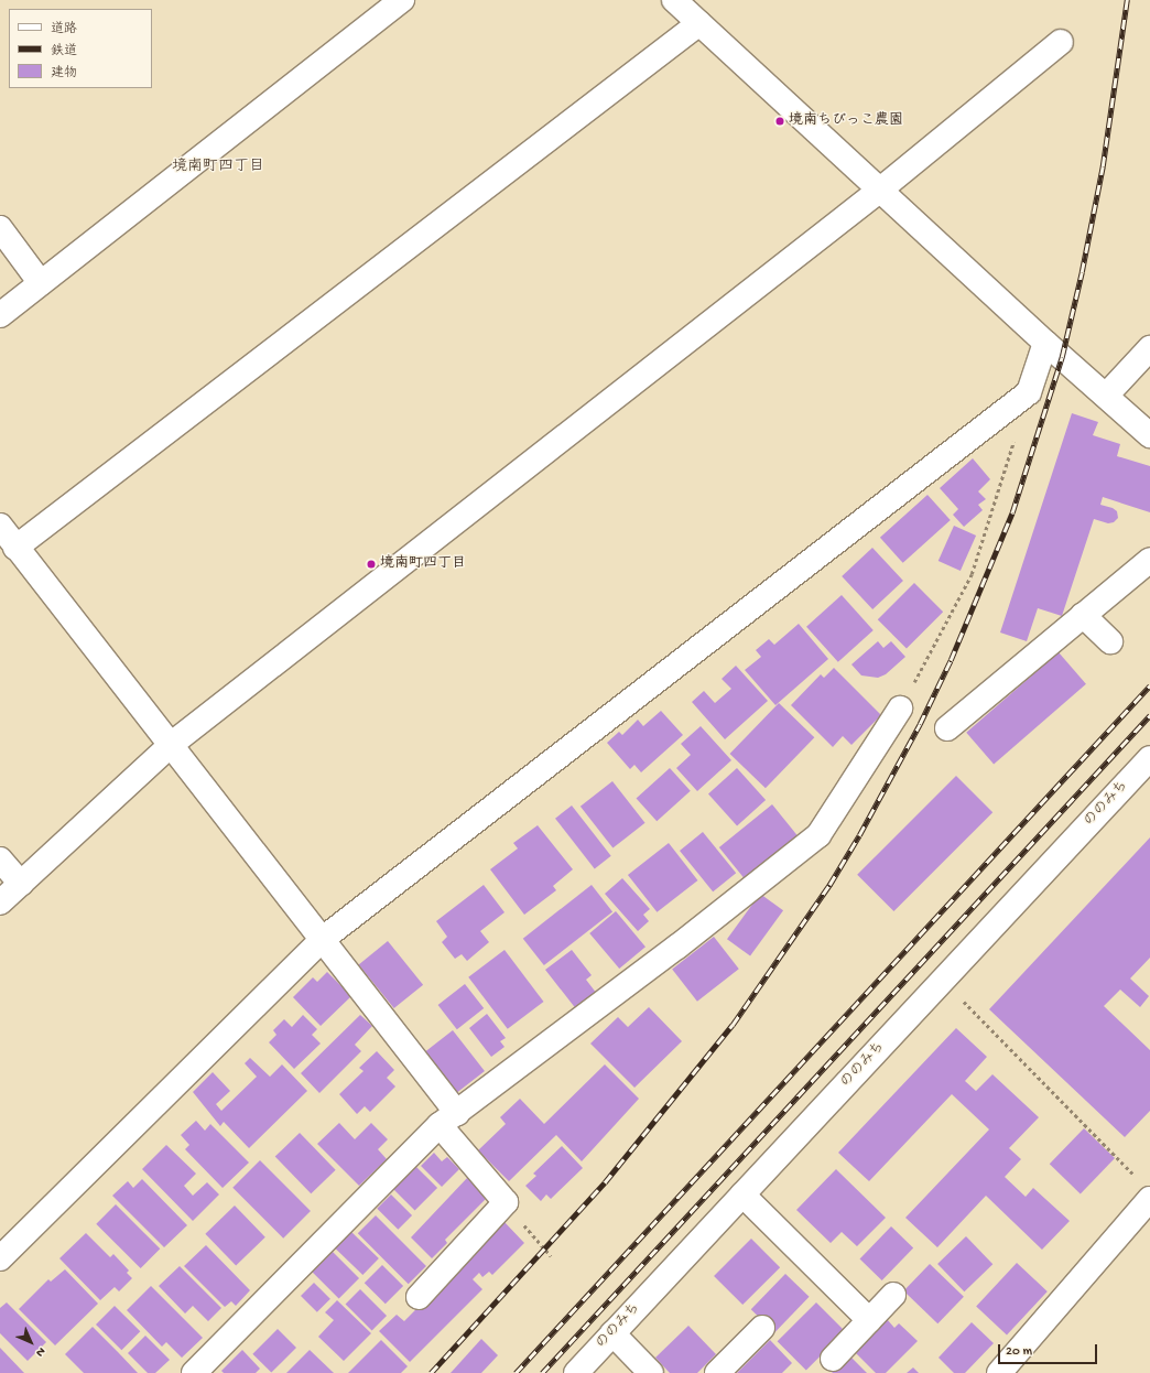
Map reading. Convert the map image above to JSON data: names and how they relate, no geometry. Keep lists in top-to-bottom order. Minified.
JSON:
{"streets":{"street":["ののみち"]},"districts":["境南町四丁目"],"places":["境南ちびっこ農園","境南町四丁目"],"legend":["道路","鉄道","建物"],"scale_bar":"20 m","north":"bottom right"}
